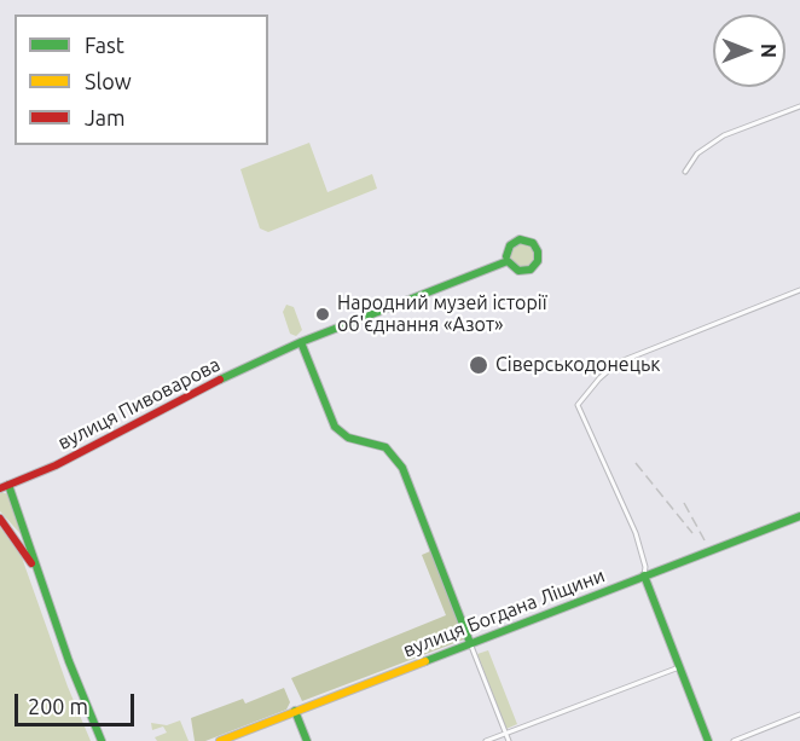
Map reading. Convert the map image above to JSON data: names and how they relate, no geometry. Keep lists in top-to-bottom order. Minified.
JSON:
{"streets":{"street":["вулиця Пивоварова","вулиця Богдана Ліщини"]},"places":["Народний музей історії об'єднання «Азот»","Сіверськодонецьк"],"legend":["Fast","Slow","Jam"],"scale_bar":"200 m","north":"right"}
